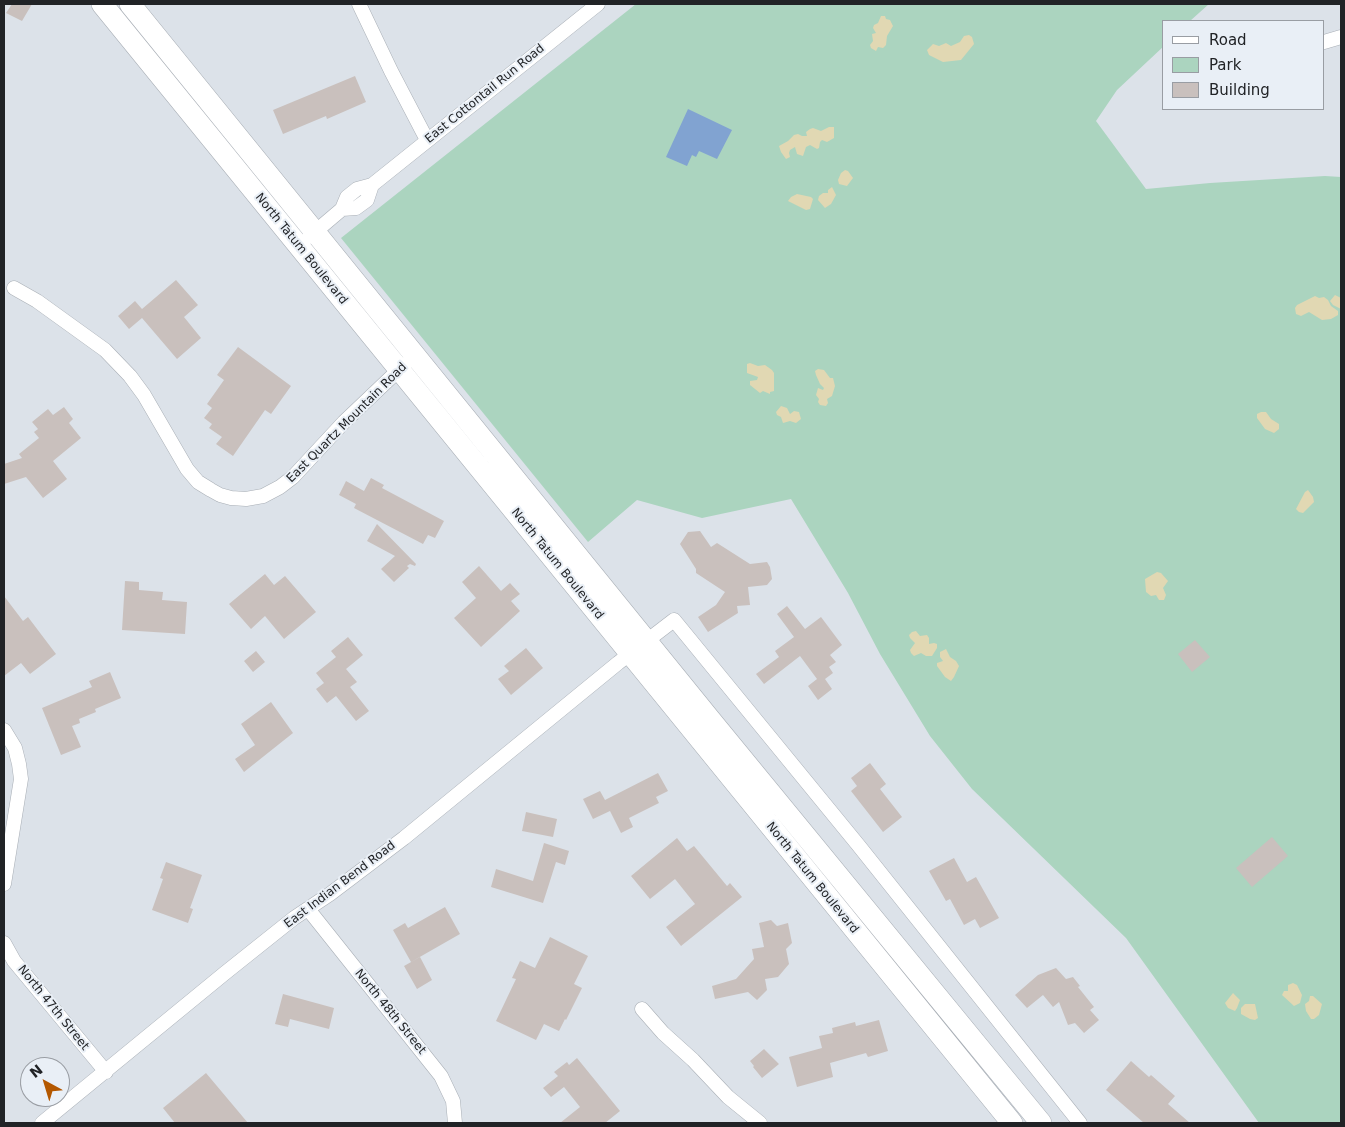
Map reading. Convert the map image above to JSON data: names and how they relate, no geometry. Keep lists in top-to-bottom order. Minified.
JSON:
{"streets":{"main road":["North Tatum Boulevard"],"street":["East Cottontail Run Road","East Quartz Mountain Road","East Indian Bend Road","North 47th Street","North 48th Street"]},"crossings":[["East Cottontail Run Road","North Tatum Boulevard"],["North Tatum Boulevard","East Quartz Mountain Road"],["North Tatum Boulevard","East Indian Bend Road"],["East Indian Bend Road","North 47th Street"],["East Indian Bend Road","North 48th Street"]],"legend":["Road","Park","Building"],"north":"top left"}
